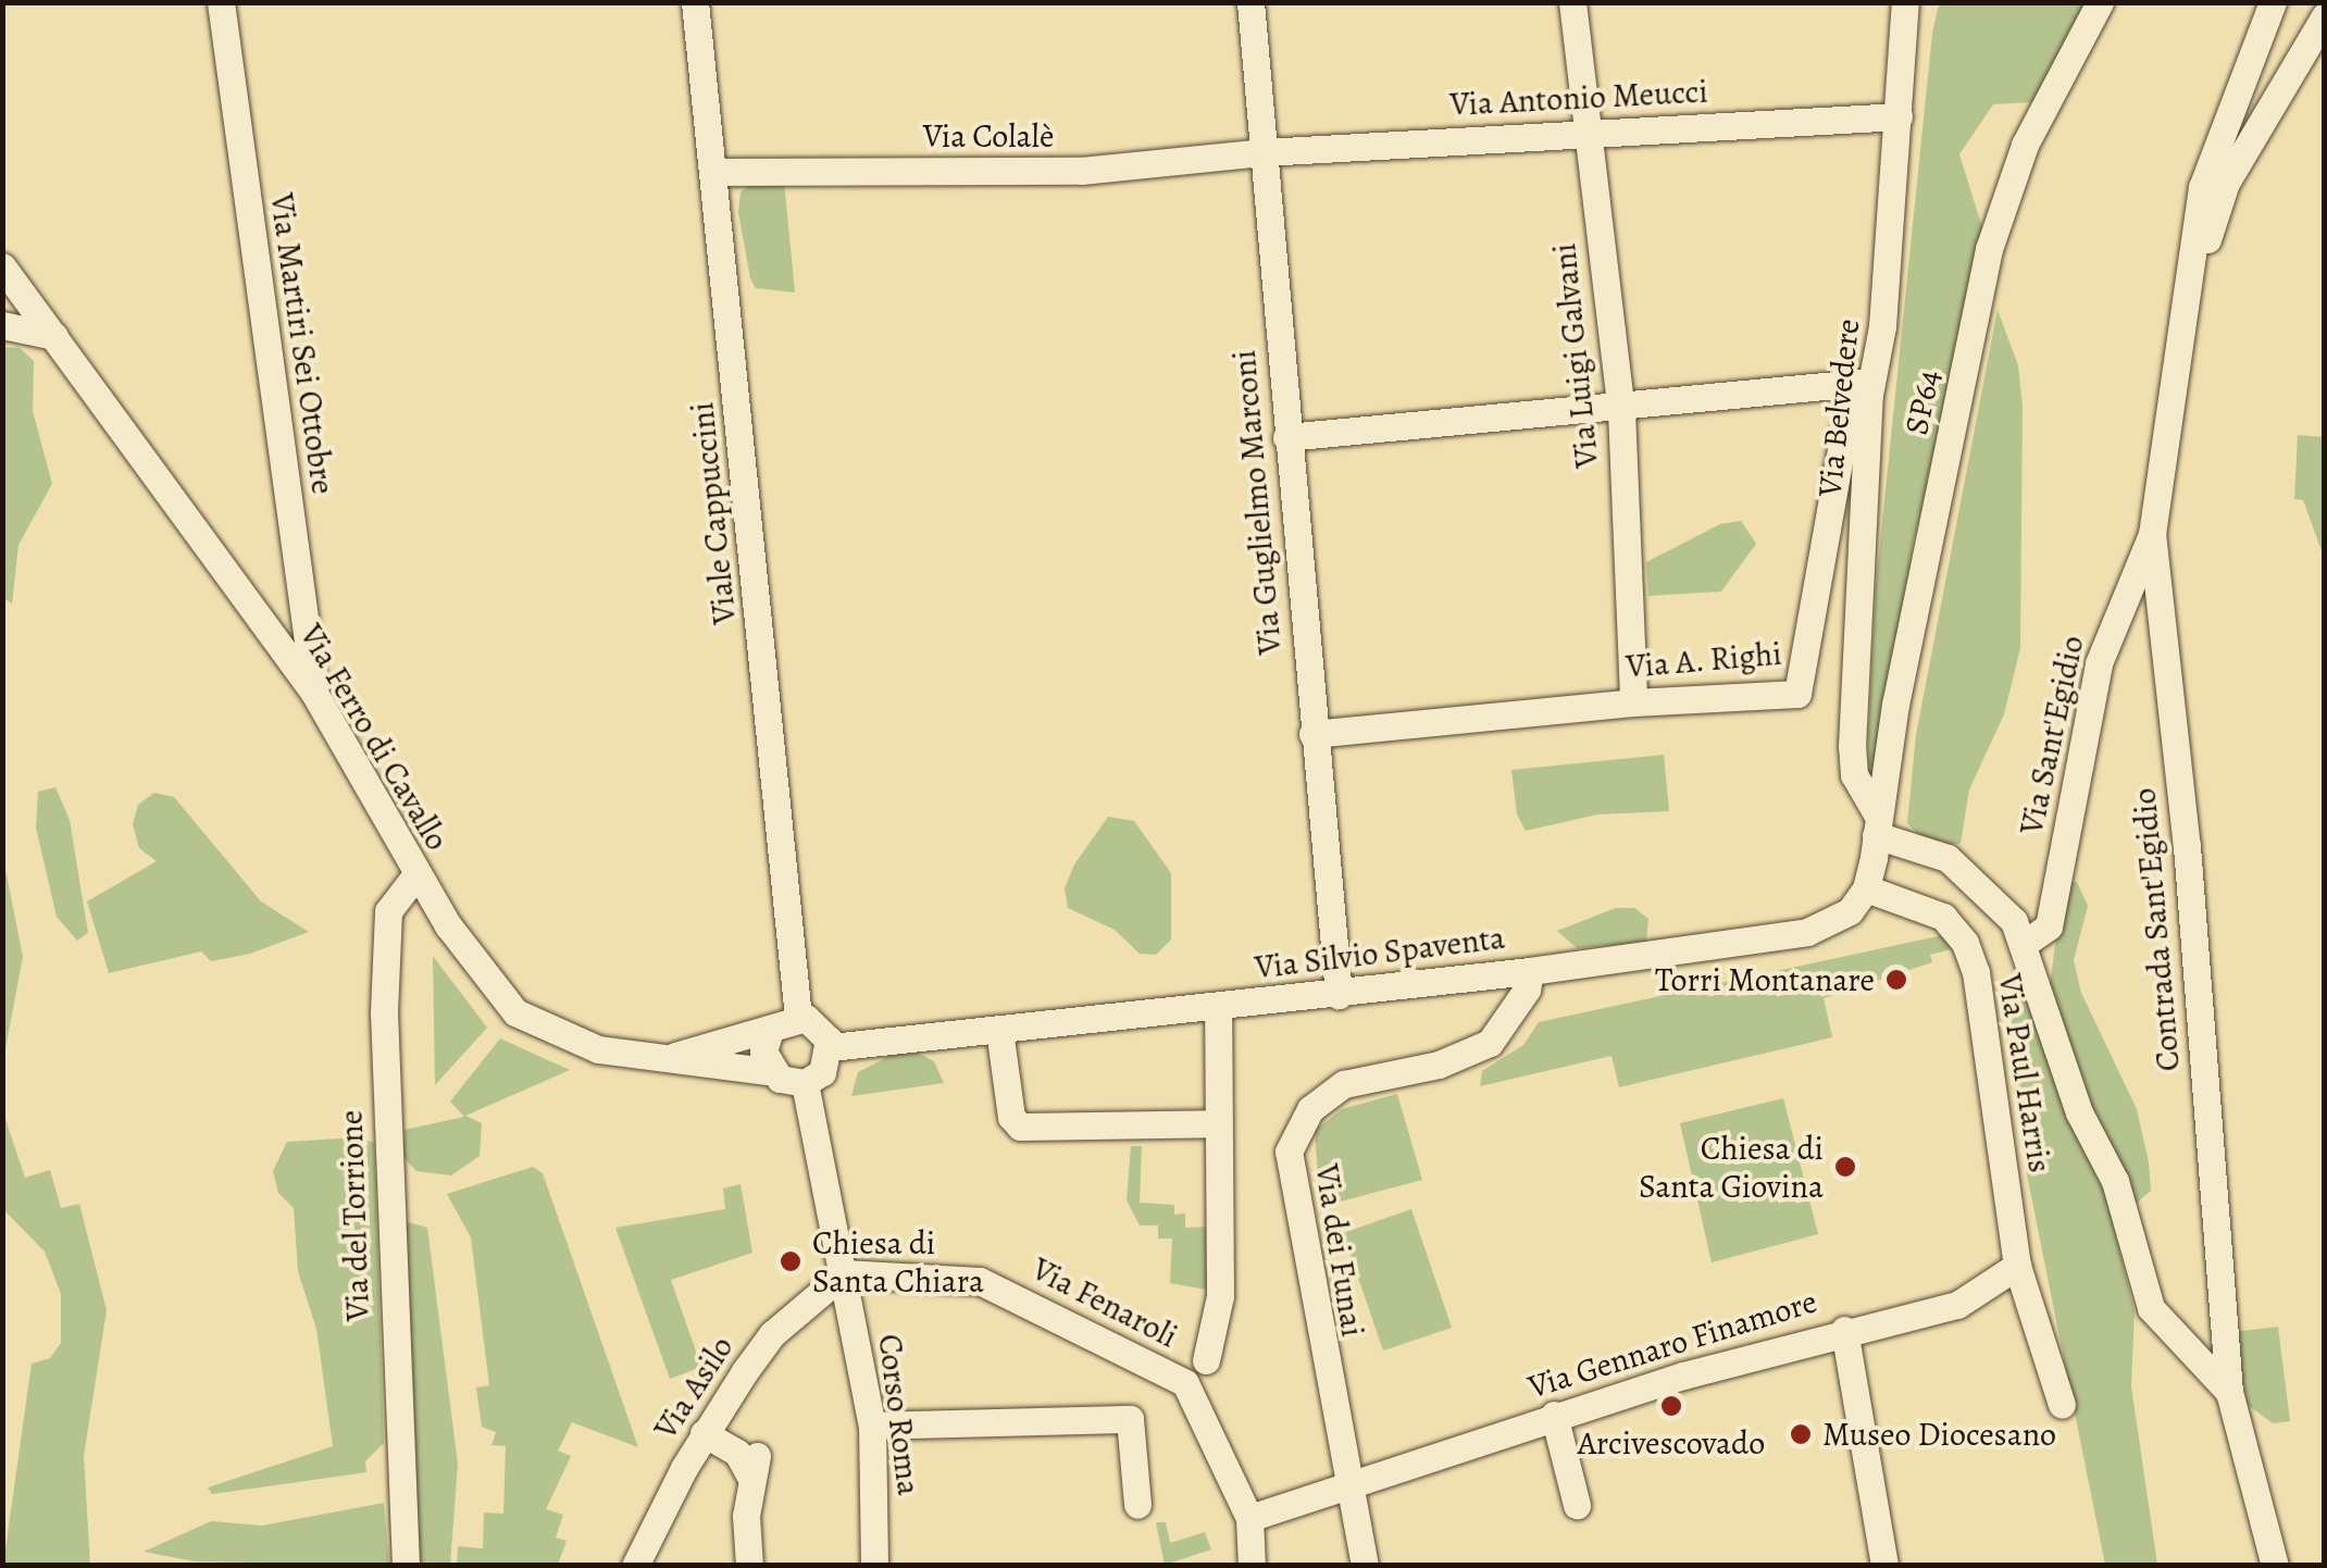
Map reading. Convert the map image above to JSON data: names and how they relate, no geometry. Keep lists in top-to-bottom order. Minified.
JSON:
{"streets":{"street":["Via Antonio Meucci","Via Colalè","Via Martiri Sei Ottobre","Via Luigi Galvani","SP64","Via Belvedere","Via Guglielmo Marconi","Viale Cappuccini","Via A. Righi","Via Sant'Egidio","Via Ferro di Cavallo","Contrada Sant'Egidio","Via Silvio Spaventa","Via Paul Harris","Via del Torrione","Via dei Funai","Via Fenaroli","Via Gennaro Finamore","Via Asilo","Corso Roma"]},"crossings":[["Via Antonio Meucci","Via Colalè"],["Via Antonio Meucci","Via Luigi Galvani"],["Via Antonio Meucci","Via Belvedere"],["Via Antonio Meucci","Via Guglielmo Marconi"],["Via Colalè","Via Guglielmo Marconi"],["Via Colalè","Viale Cappuccini"],["Via Martiri Sei Ottobre","Via Ferro di Cavallo"],["Via Luigi Galvani","Via A. Righi"],["SP64","Via Belvedere"],["Via Belvedere","Via A. Righi"],["Via Guglielmo Marconi","Via A. Righi"],["Via Guglielmo Marconi","Via Silvio Spaventa"],["Viale Cappuccini","Via Ferro di Cavallo"],["Viale Cappuccini","Via Silvio Spaventa"],["Viale Cappuccini","Corso Roma"],["Via Sant'Egidio","Contrada Sant'Egidio"],["Via Ferro di Cavallo","Via Silvio Spaventa"],["Via Ferro di Cavallo","Via del Torrione"],["Via Ferro di Cavallo","Corso Roma"],["Via Silvio Spaventa","Via Paul Harris"],["Via Silvio Spaventa","Via dei Funai"],["Via Silvio Spaventa","Corso Roma"],["Via Paul Harris","Via Gennaro Finamore"],["Via dei Funai","Via Gennaro Finamore"],["Via Fenaroli","Via Gennaro Finamore"],["Via Fenaroli","Via Asilo"],["Via Fenaroli","Corso Roma"],["Via Asilo","Corso Roma"]],"places":["Torri Montanare","Chiesa di Santa Giovina","Chiesa di Santa Chiara","Arcivescovado","Museo Diocesano"]}
